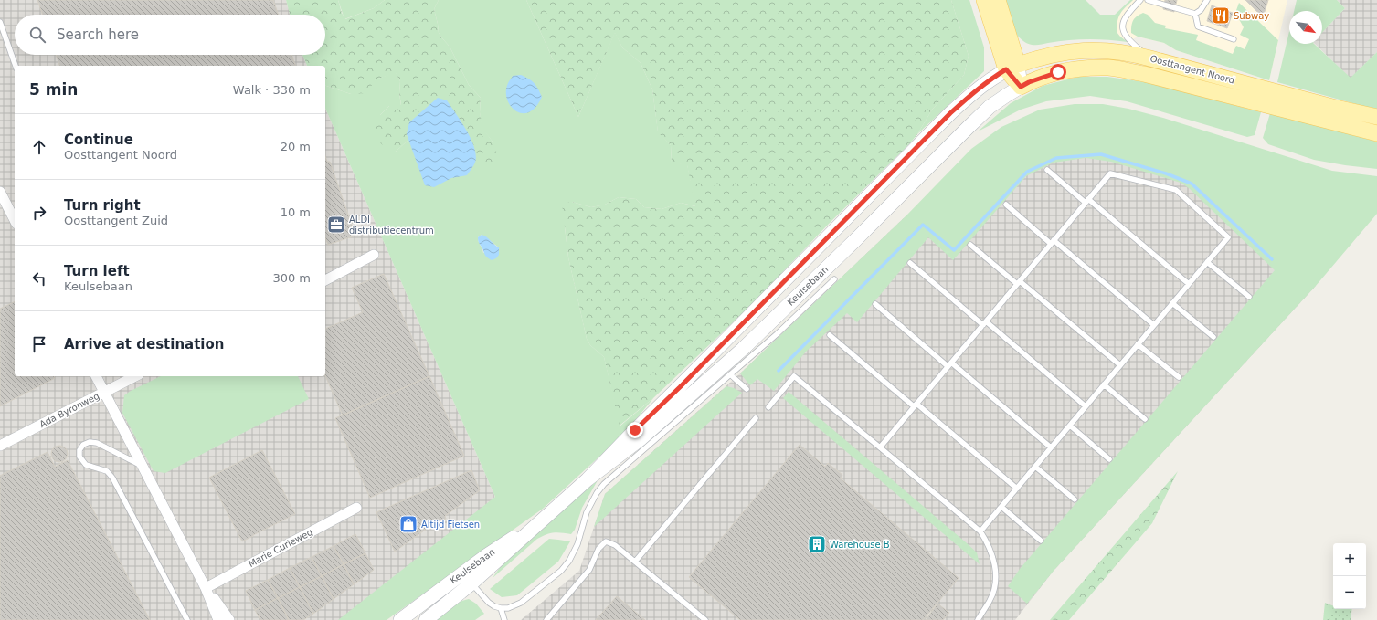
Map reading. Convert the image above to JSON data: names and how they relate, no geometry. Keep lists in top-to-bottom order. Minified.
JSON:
{"streets":{"main road":["Oosttangent Noord","Keulsebaan"],"street":["Ada Byronweg","Marie Curieweg"]},"crossings":[["Oosttangent Noord","Keulsebaan"]],"places":{"restaurant":["Subway"],"office":["ALDI distributiecentrum"],"shop":["Altijd Fietsen"],"building":["Warehouse B"]},"north":"bottom right","page":{"search":"Search here","heading":["5 min","Walk · 330 m"],"list":[["Continue","Oosttangent Noord","20 m"],["Turn right","Oosttangent Zuid","10 m"],["Turn left","Keulsebaan","300 m"],"Arrive at destination"],"map_buttons":["+","−"]}}
